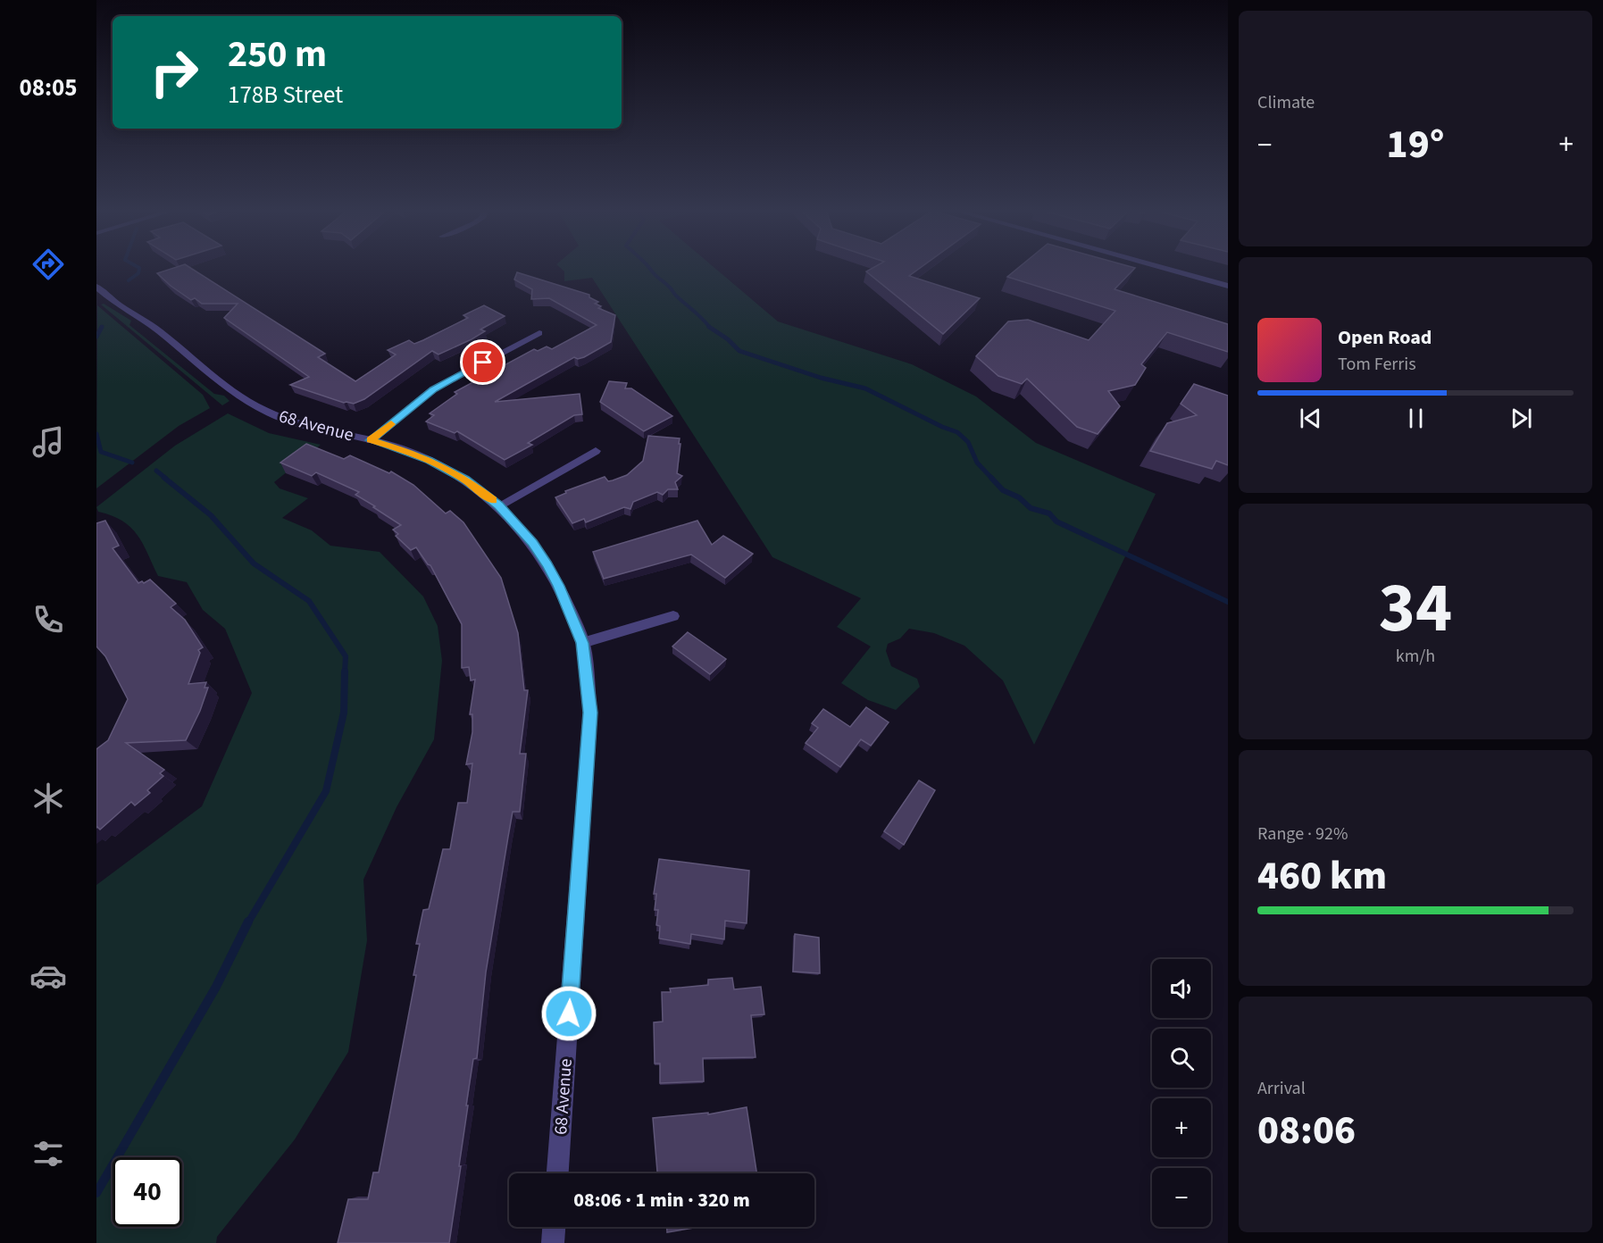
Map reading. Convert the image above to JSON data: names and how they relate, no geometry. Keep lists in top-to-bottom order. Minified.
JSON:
{"streets":{"street":["68 Avenue"]},"page":{"tabs":"08:05","tile":["Climate",["34","km/h"],["Range · 92%","460 km"],["Arrival","08:06"]],"turn":["250 m","178B Street"],"heat":["−","19°","+"],"song":["Open Road","Tom Ferris"],"map_buttons":["+","−"],"limit":"40","trip":"08:06 · 1 min · 320 m"}}
